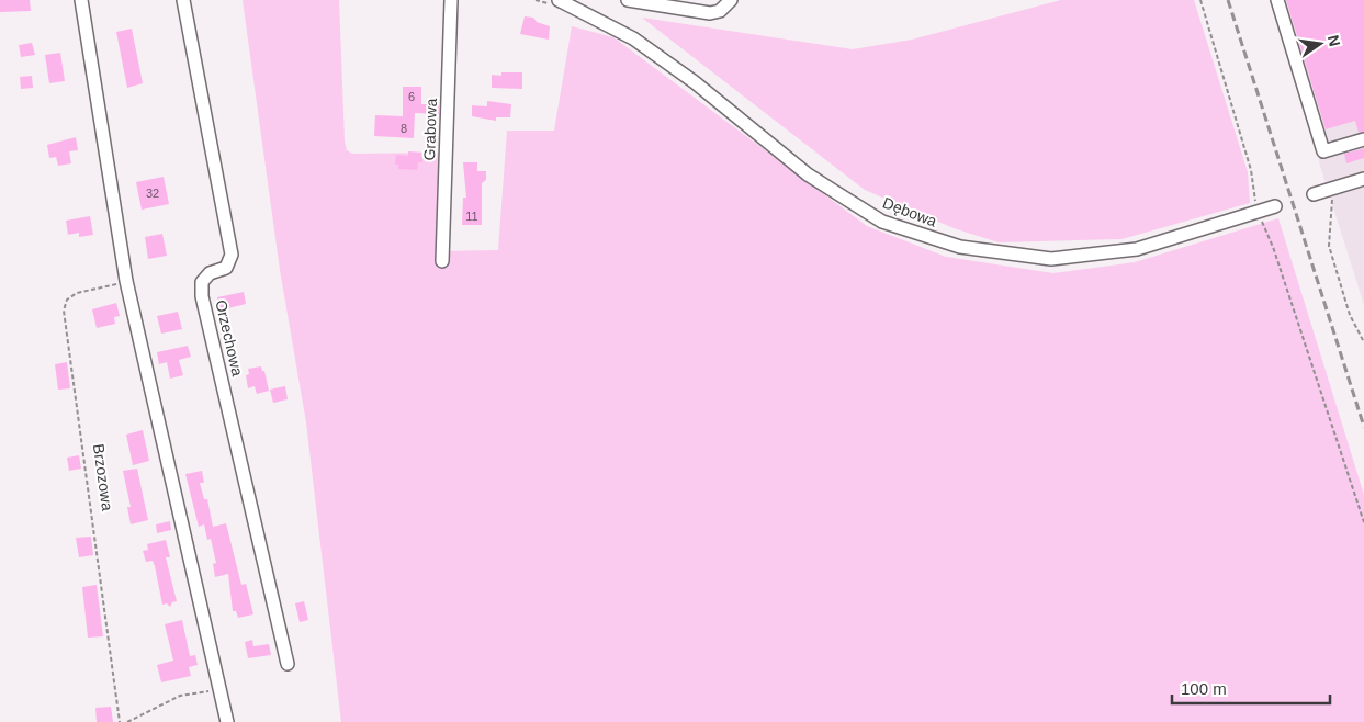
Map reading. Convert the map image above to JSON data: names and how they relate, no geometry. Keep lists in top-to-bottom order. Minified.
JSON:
{"streets":{"street":["Grabowa","Dębowa","Orzechowa"],"path":["Brzozowa"]},"house_numbers":["6","8","32","11"],"scale_bar":"100 m","north":"right"}
